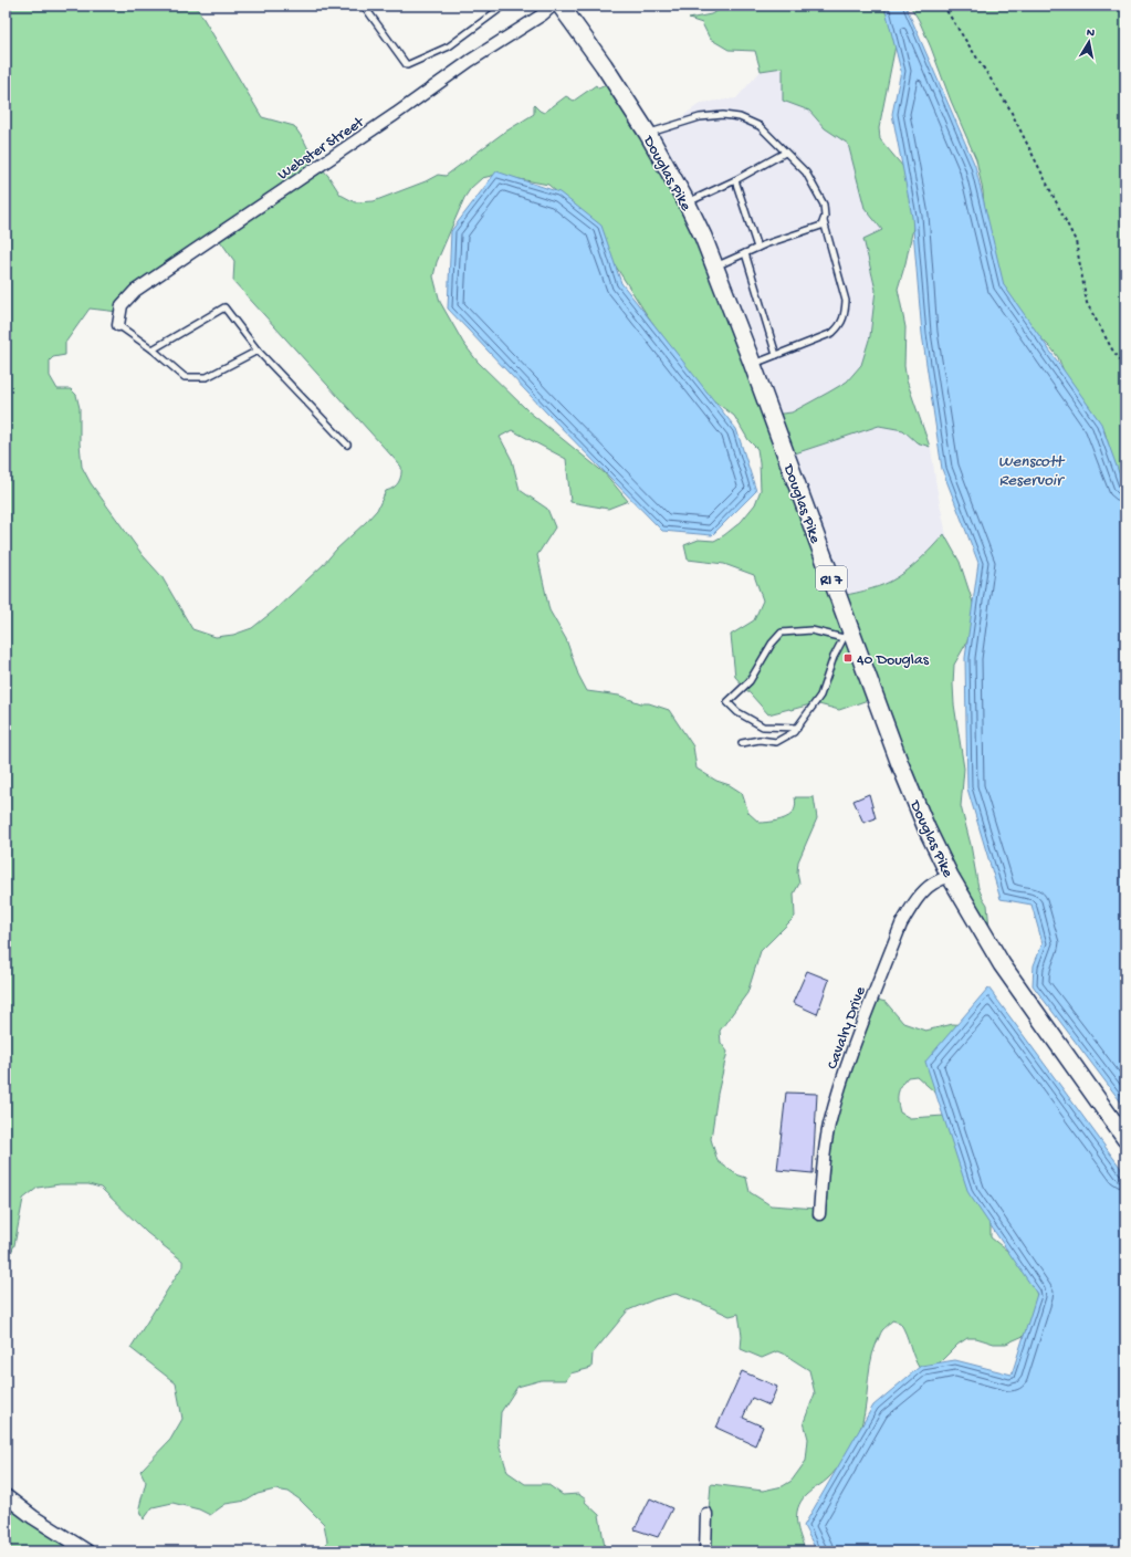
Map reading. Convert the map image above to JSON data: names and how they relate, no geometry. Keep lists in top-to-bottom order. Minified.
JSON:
{"streets":{"main road":["Douglas Pike","RI 7"],"street":["Webster Street","Cavalry Drive"]},"crossings":[["Douglas Pike","Cavalry Drive"]],"water":["Wenscott Reservoir"],"places":{"transit":["40 Douglas"]},"north":"top"}
